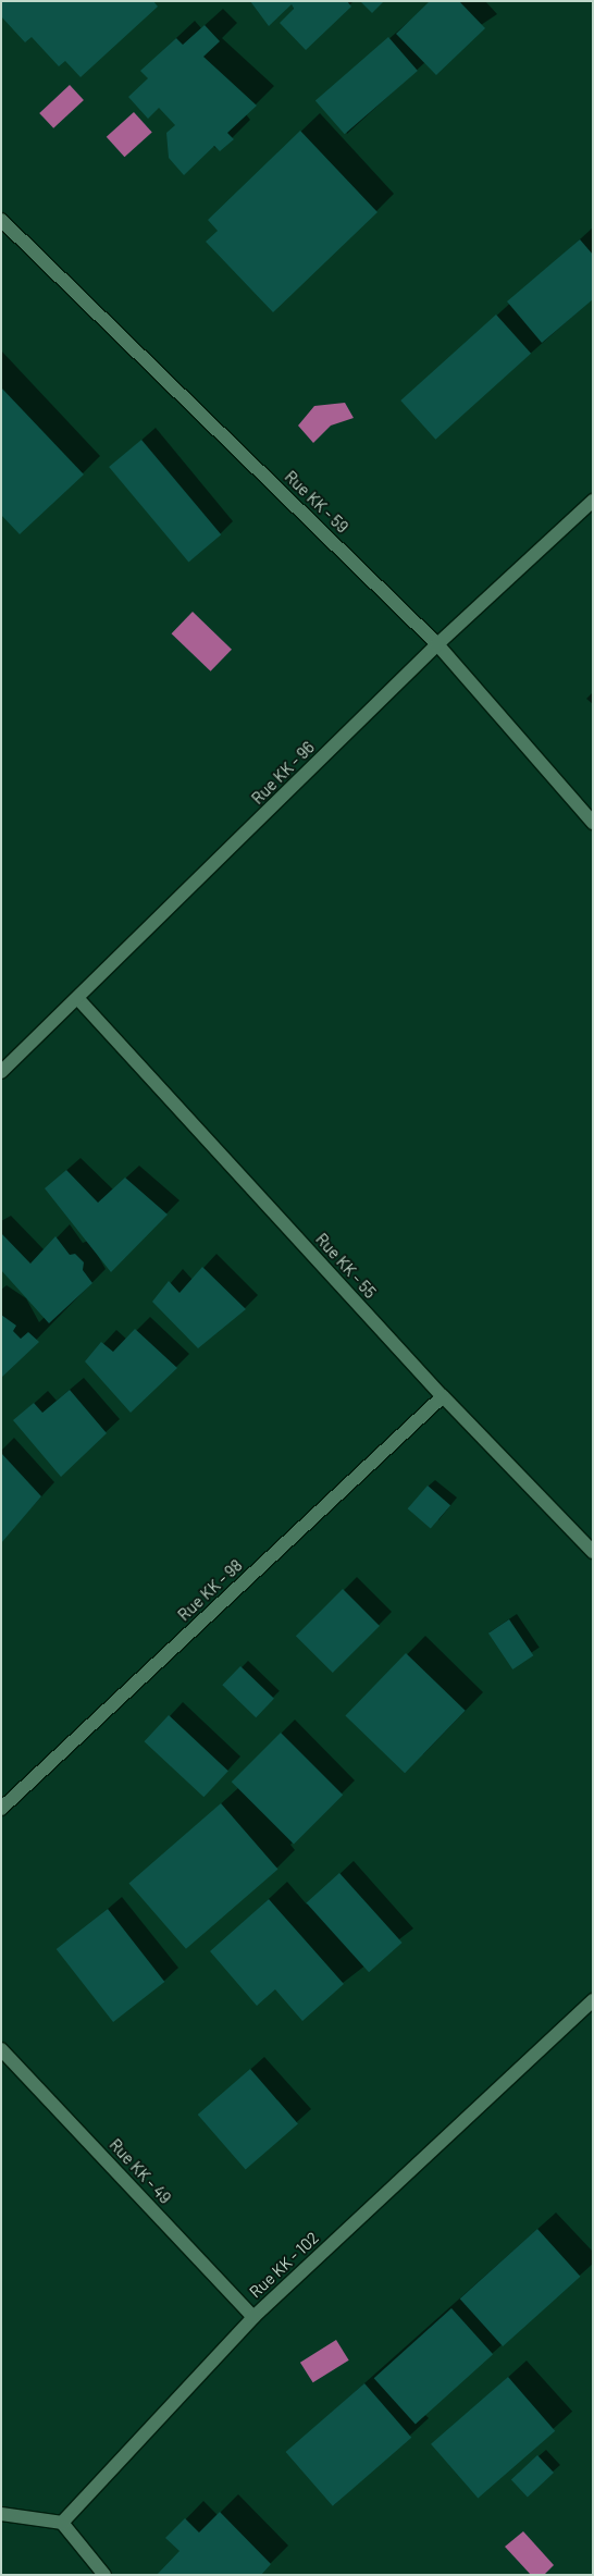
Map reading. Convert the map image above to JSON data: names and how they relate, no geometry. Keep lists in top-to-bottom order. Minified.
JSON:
{"streets":{"street":["Rue KK - 59","Rue KK - 96","Rue KK - 55","Rue KK - 98","Rue KK - 49","Rue KK - 102"]},"crossings":[["Rue KK - 59","Rue KK - 96"],["Rue KK - 96","Rue KK - 55"],["Rue KK - 55","Rue KK - 98"],["Rue KK - 49","Rue KK - 102"]]}
